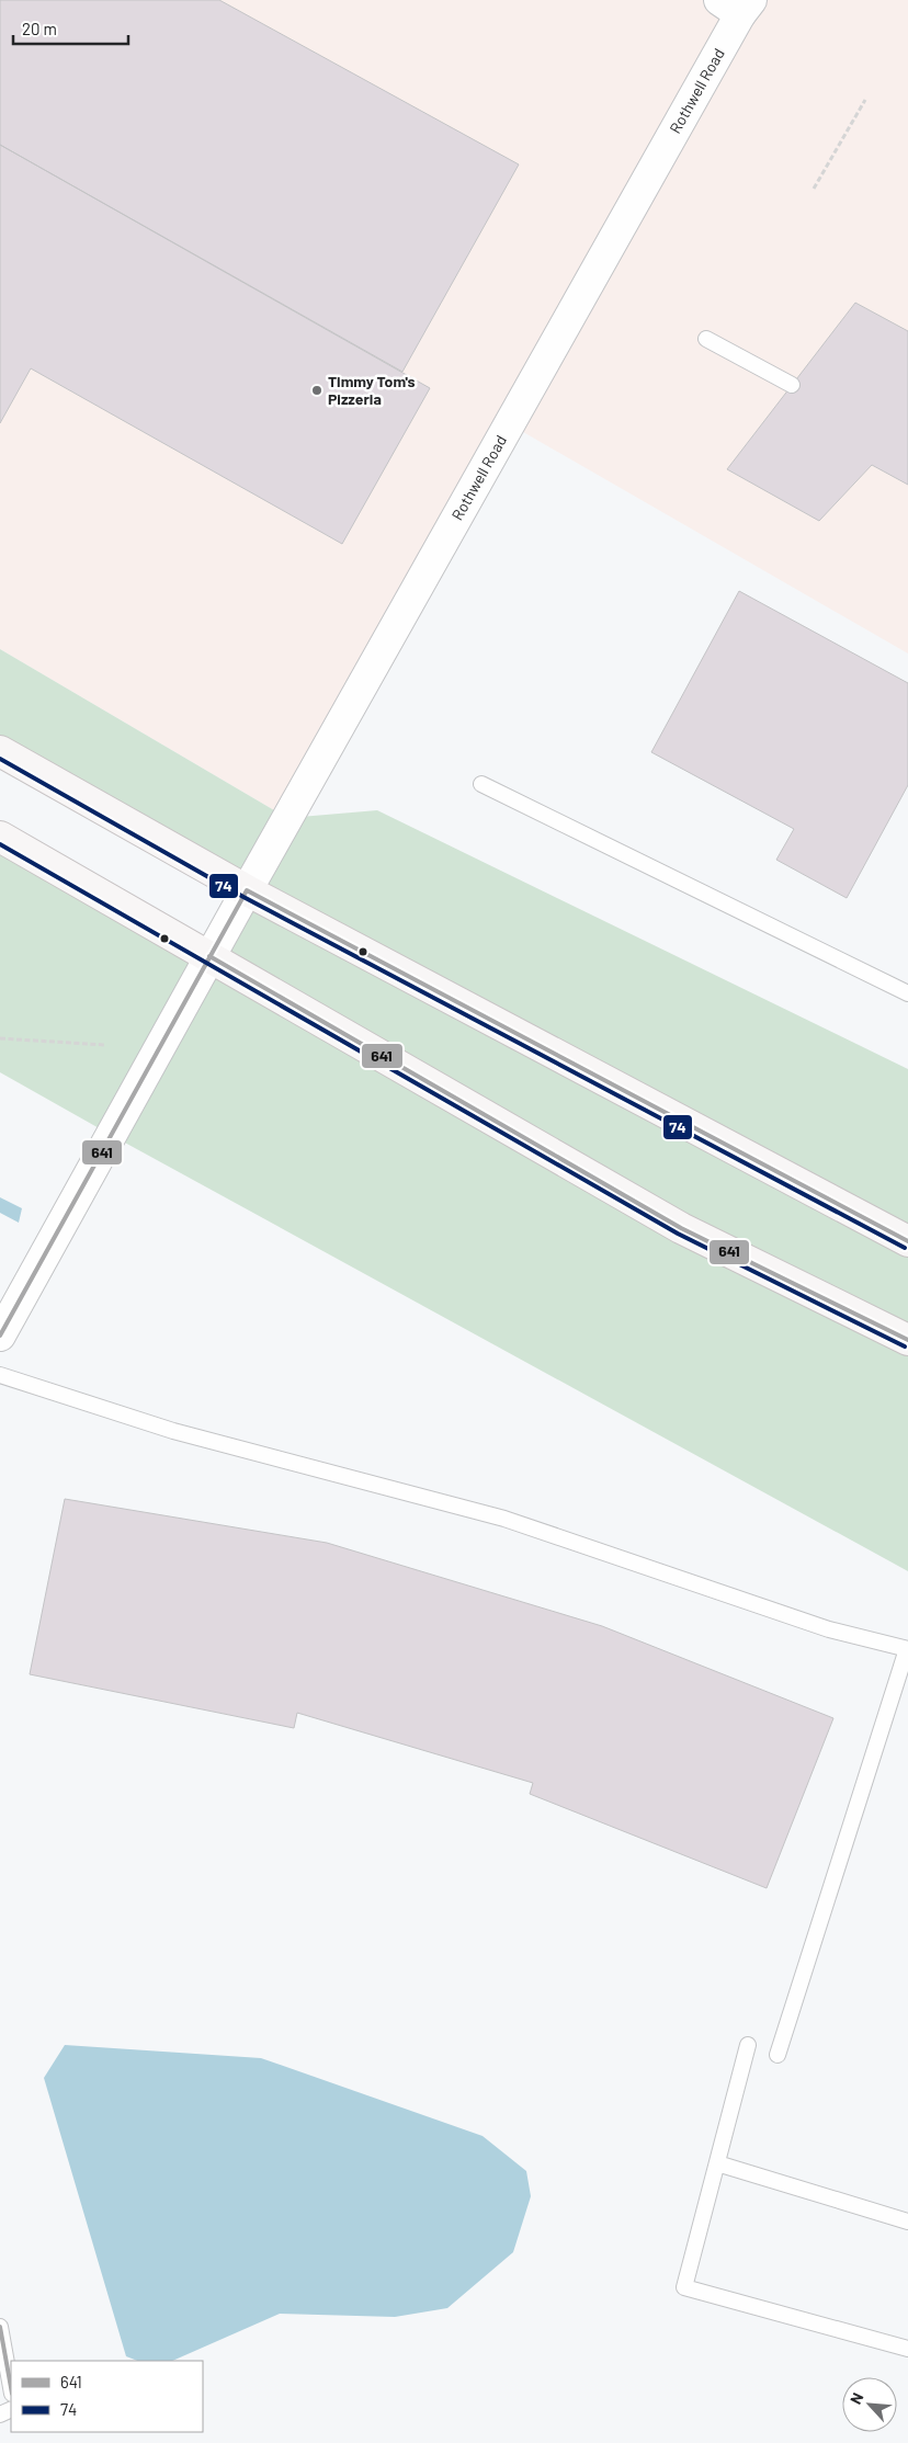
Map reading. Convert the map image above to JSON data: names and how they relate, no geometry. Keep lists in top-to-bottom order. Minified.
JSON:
{"streets":{"street":["Rothwell Road"]},"places":["Timmy Tom's Pizzeria"],"lines":["transit line 74","transit line 641"],"legend":["641","74"],"scale_bar":"20 m","north":"top left"}
